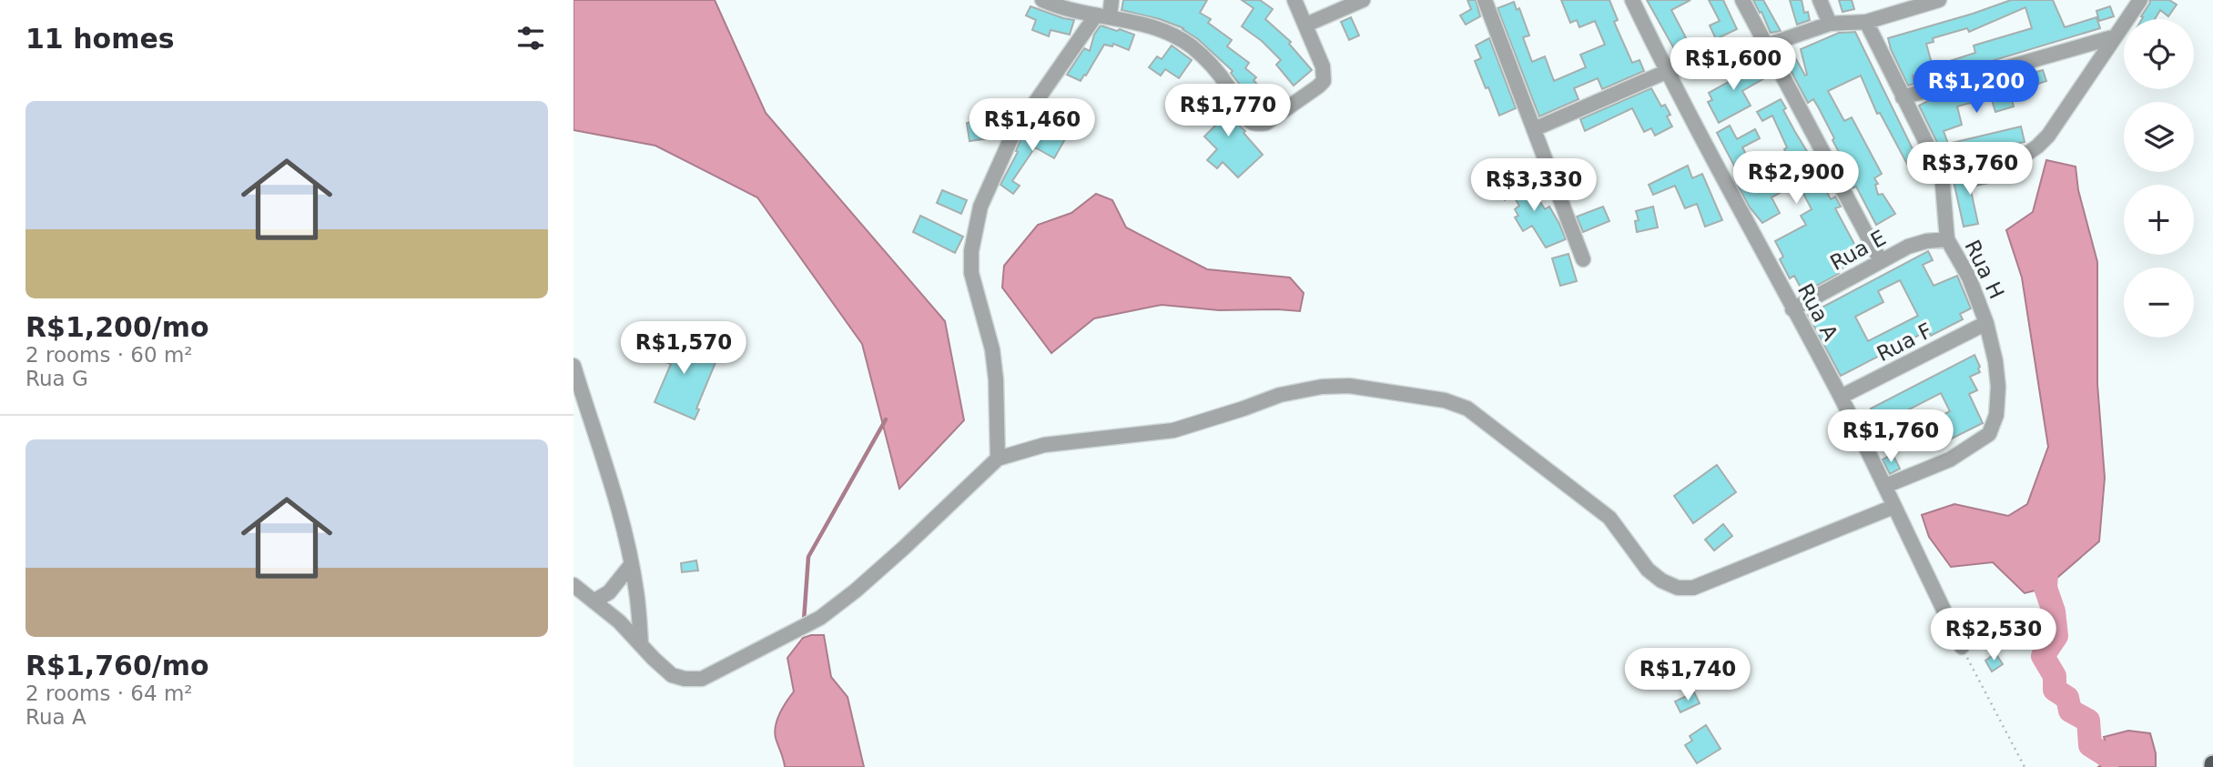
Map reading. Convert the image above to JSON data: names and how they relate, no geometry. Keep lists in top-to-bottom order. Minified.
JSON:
{"streets":{"street":["Rua E","Rua H","Rua A","Rua F"]},"crossings":[["Rua E","Rua H"],["Rua E","Rua A"],["Rua H","Rua A"],["Rua H","Rua F"],["Rua A","Rua F"]],"page":{"heading":"11 homes","map_buttons":["+","−"],"price":["R$1,600","R$1,200","R$1,770","R$1,460","R$3,760","R$2,900","R$3,330","R$1,570","R$1,760","R$2,530","R$1,740"],"list":[{"name":"R$1,200/mo","note":"2 rooms · 60 m² · Rua G"},{"name":"R$1,760/mo","note":"2 rooms · 64 m² · Rua A"}]}}
